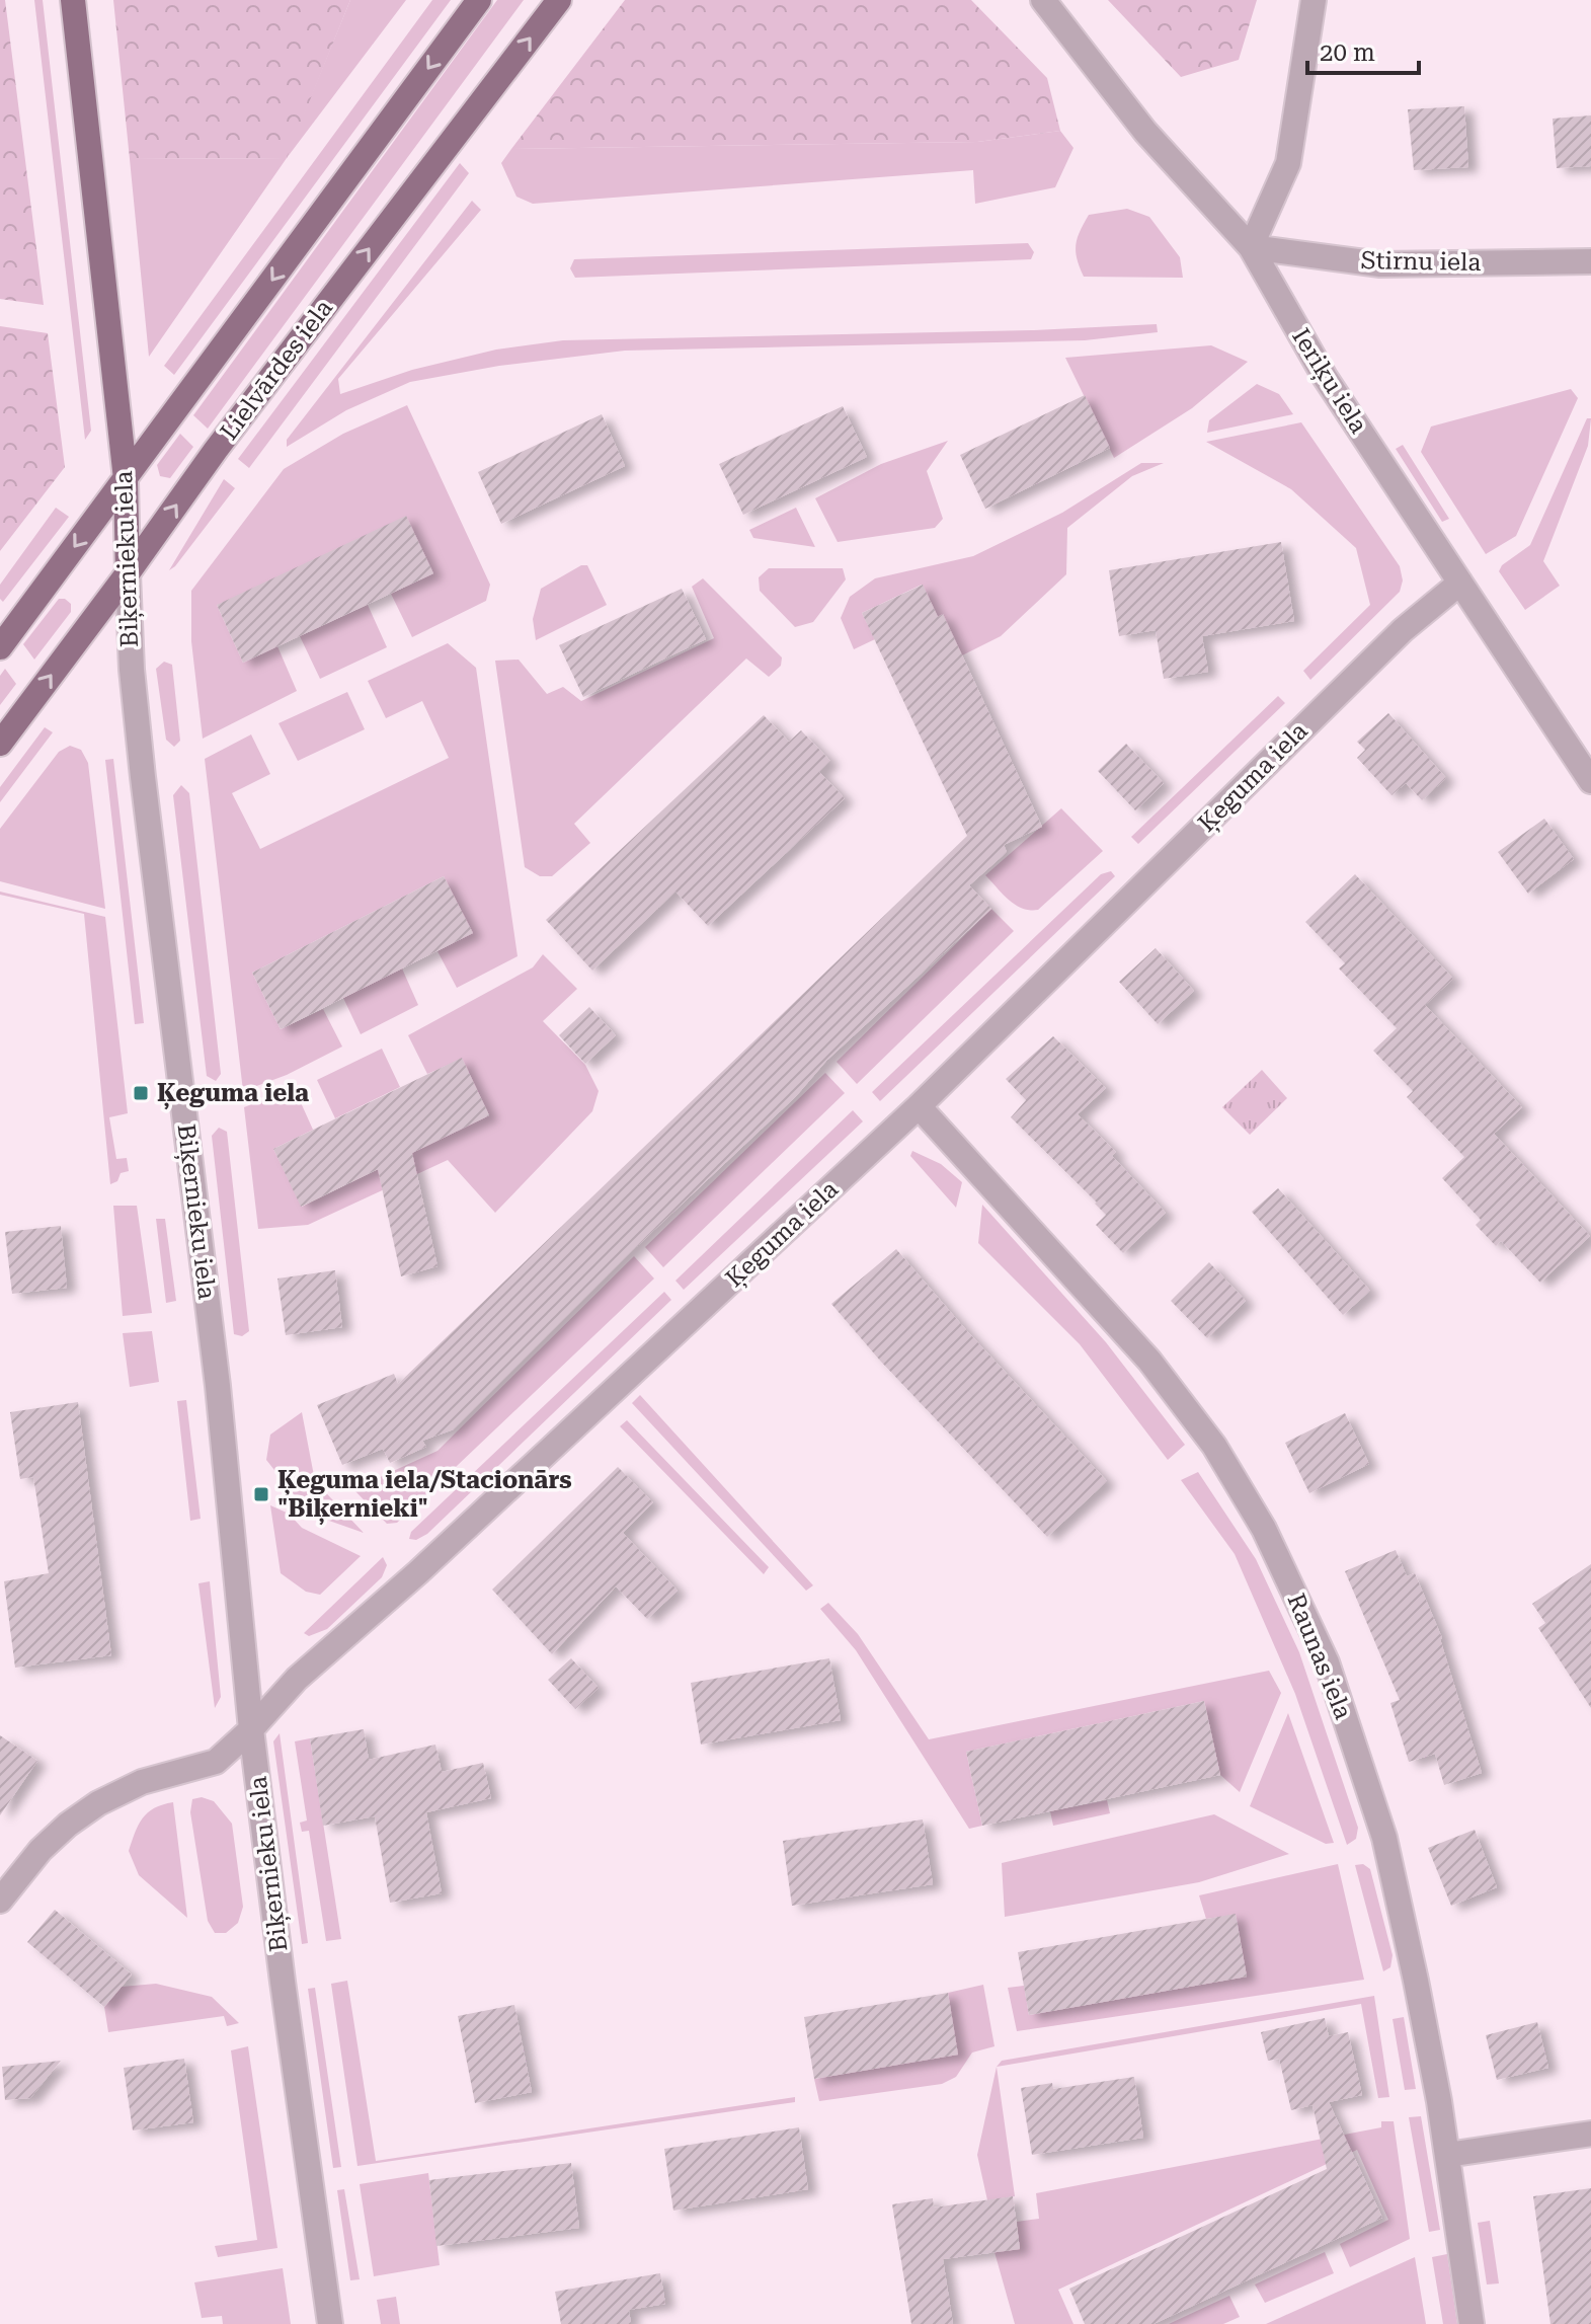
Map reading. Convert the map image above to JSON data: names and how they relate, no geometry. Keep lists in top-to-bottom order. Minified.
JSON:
{"streets":{"main road":["Lielvārdes iela","Biķernieku iela"],"street":["Stirnu iela","Ieriķu iela","Ķeguma iela","Raunas iela"]},"crossings":[["Stirnu iela","Ieriķu iela"],["Lielvārdes iela","Biķernieku iela"],["Ieriķu iela","Ķeguma iela"],["Biķernieku iela","Ķeguma iela"],["Ķeguma iela","Raunas iela"]],"places":{"transit":["Ķeguma iela","Ķeguma iela/Stacionārs \"Biķernieki\""]},"scale_bar":"20 m"}
